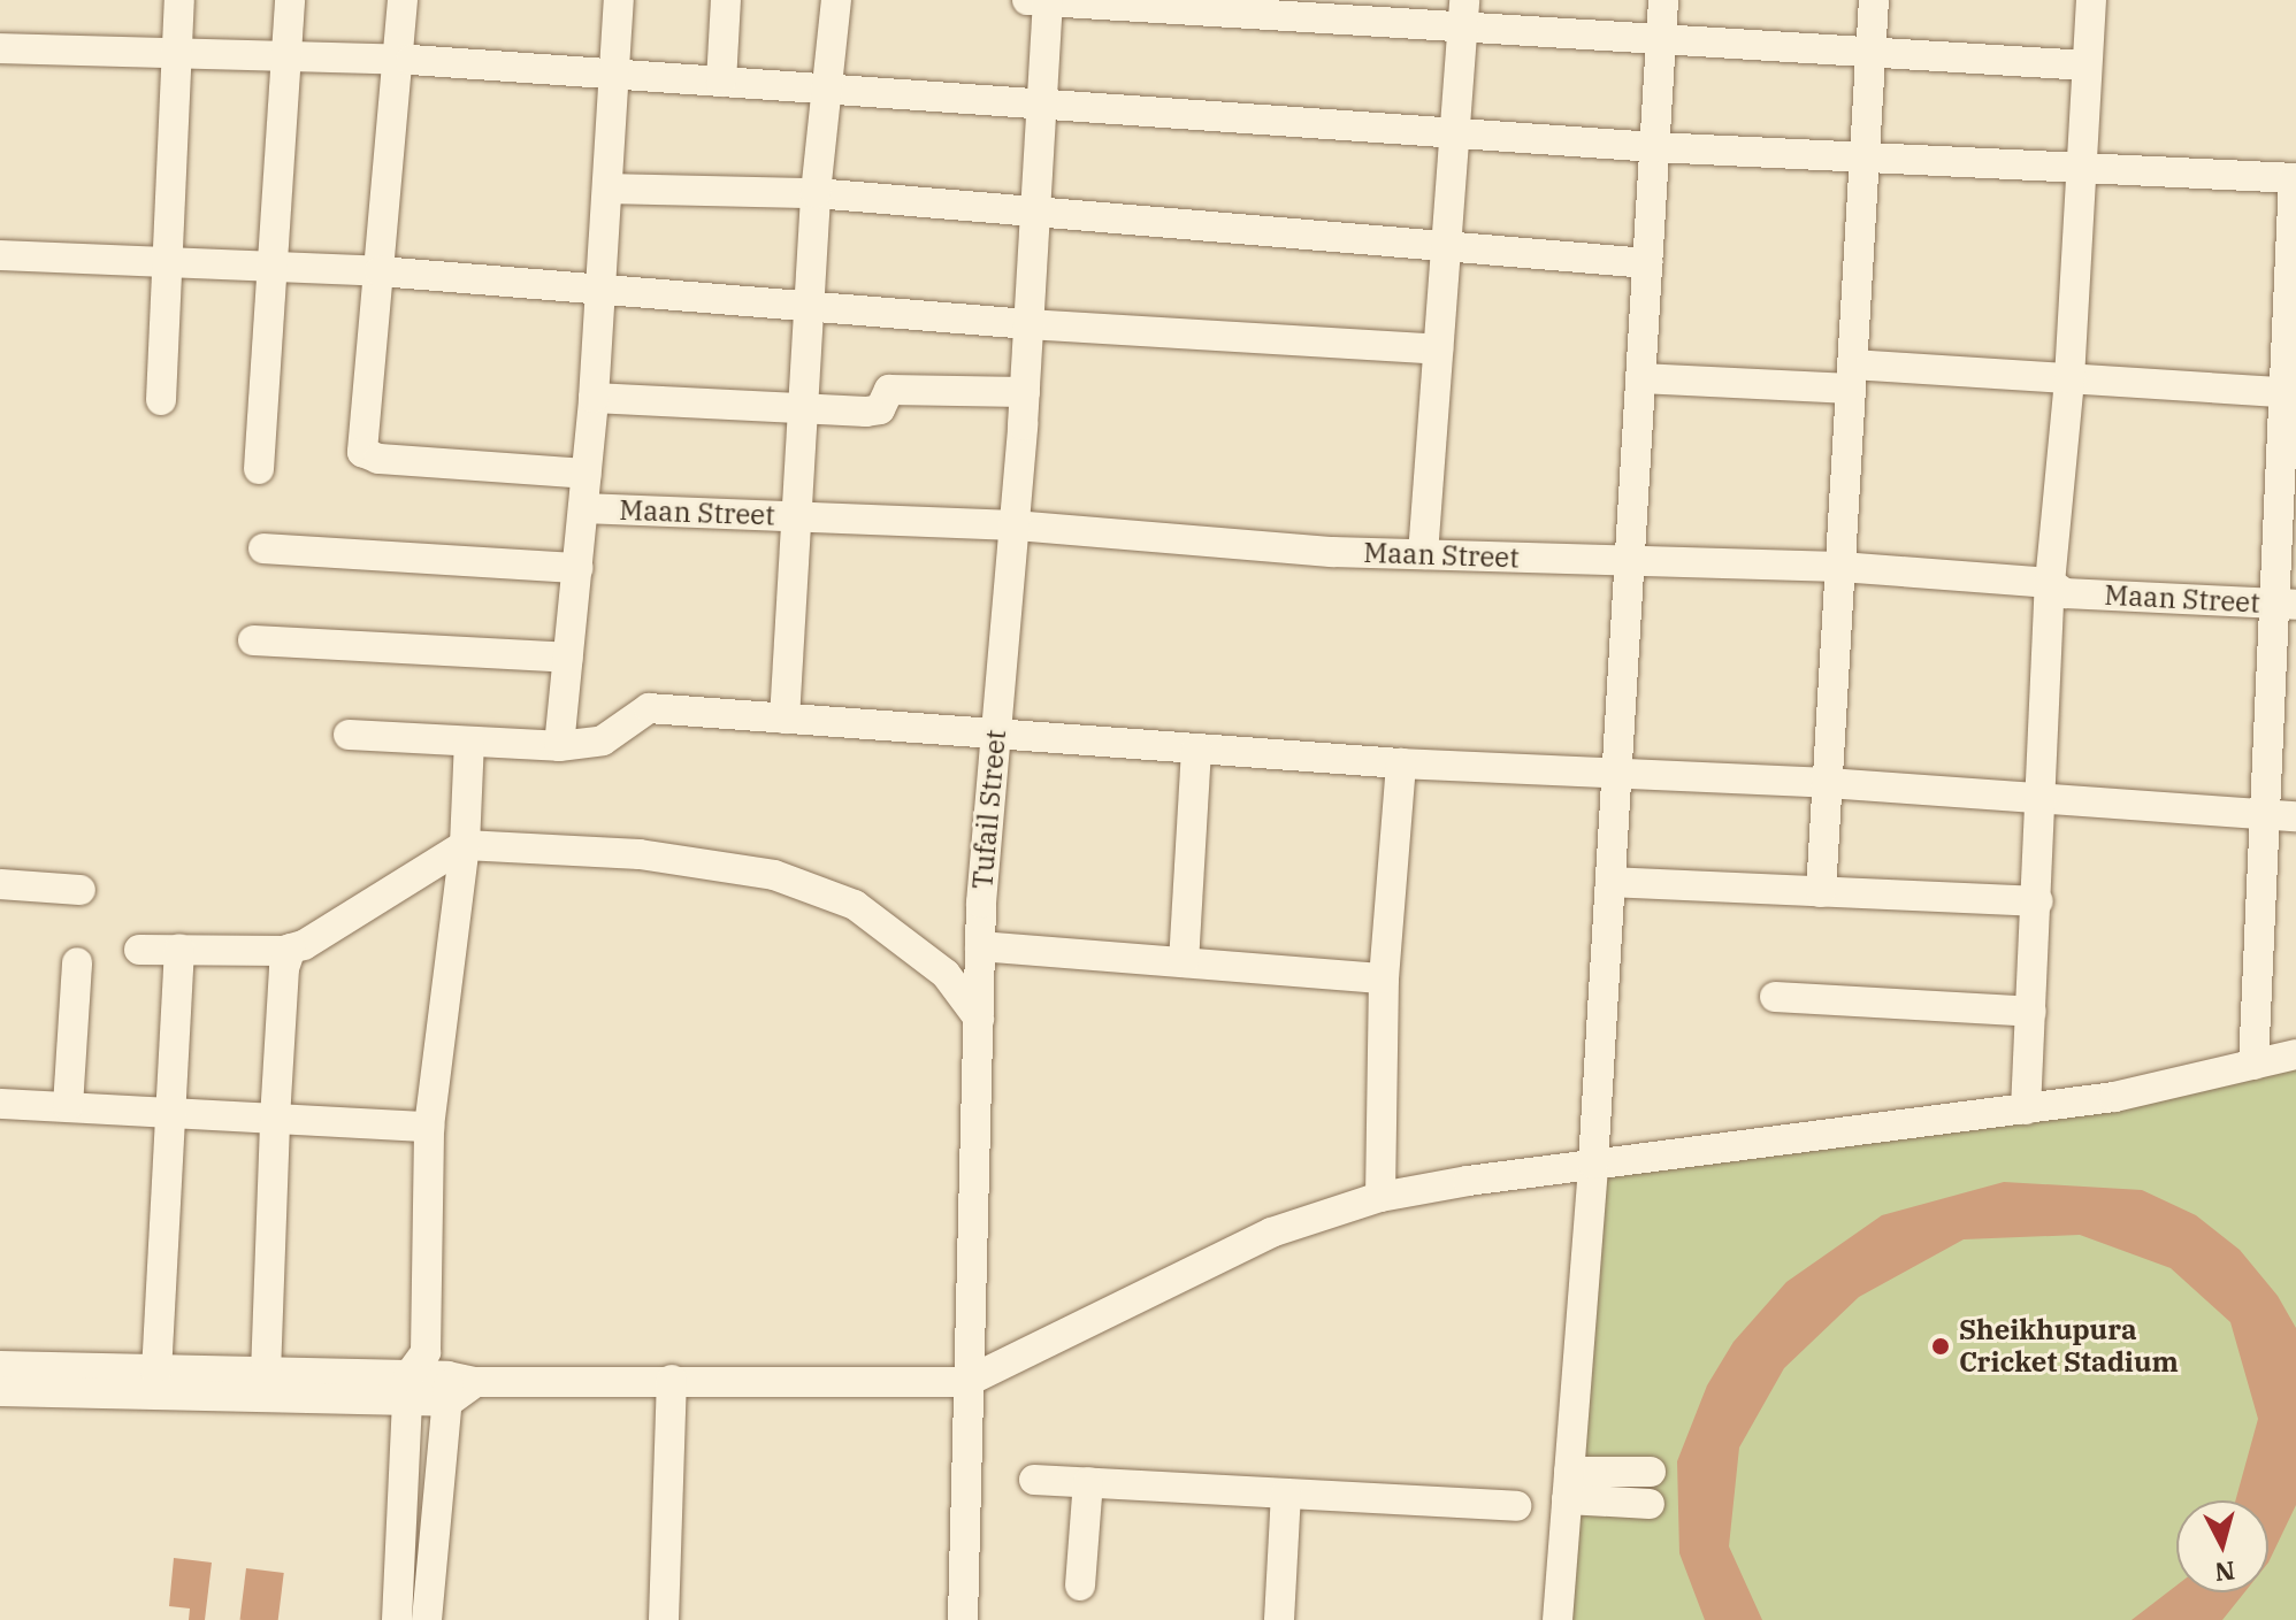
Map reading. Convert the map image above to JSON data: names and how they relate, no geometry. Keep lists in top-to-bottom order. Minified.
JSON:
{"streets":{"street":["Maan Street","Tufail Street"]},"crossings":[["Maan Street","Tufail Street"]],"places":["Sheikhupura Cricket Stadium"],"north":"bottom"}
